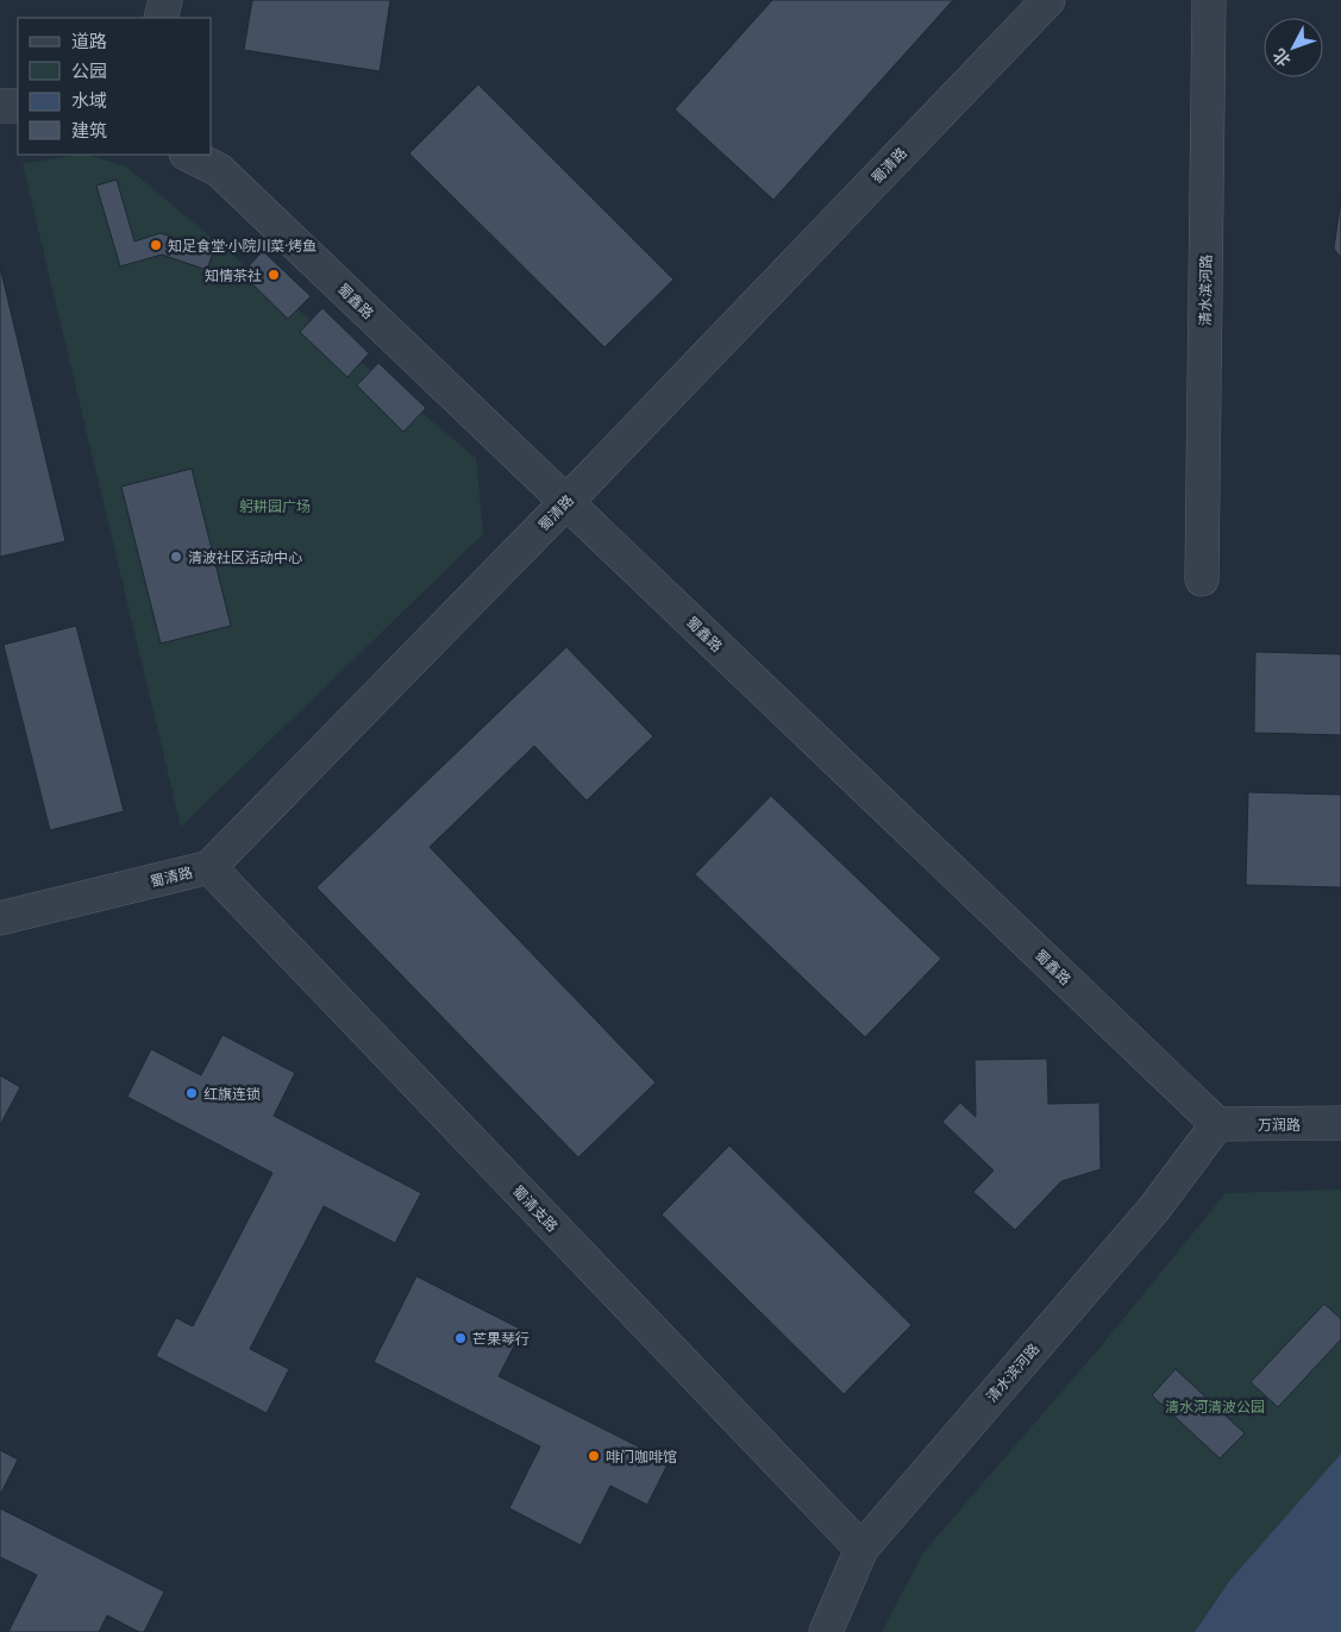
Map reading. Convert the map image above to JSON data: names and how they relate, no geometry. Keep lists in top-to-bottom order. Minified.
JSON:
{"streets":{"street":["蜀清路","清水滨河路","蜀鑫路","万润路","蜀清支路"]},"crossings":[["蜀清路","蜀鑫路"],["蜀清路","蜀清支路"],["清水滨河路","蜀鑫路"],["清水滨河路","万润路"],["清水滨河路","蜀清支路"],["蜀鑫路","万润路"]],"parks":["躬耕园广场","清水河清波公园"],"places":["知足食堂·小院川菜·烤鱼","知情茶社","清波社区活动中心","红旗连锁","芒果琴行","啡门咖啡馆"],"legend":["道路","公园","水域","建筑"],"north":"bottom left"}
